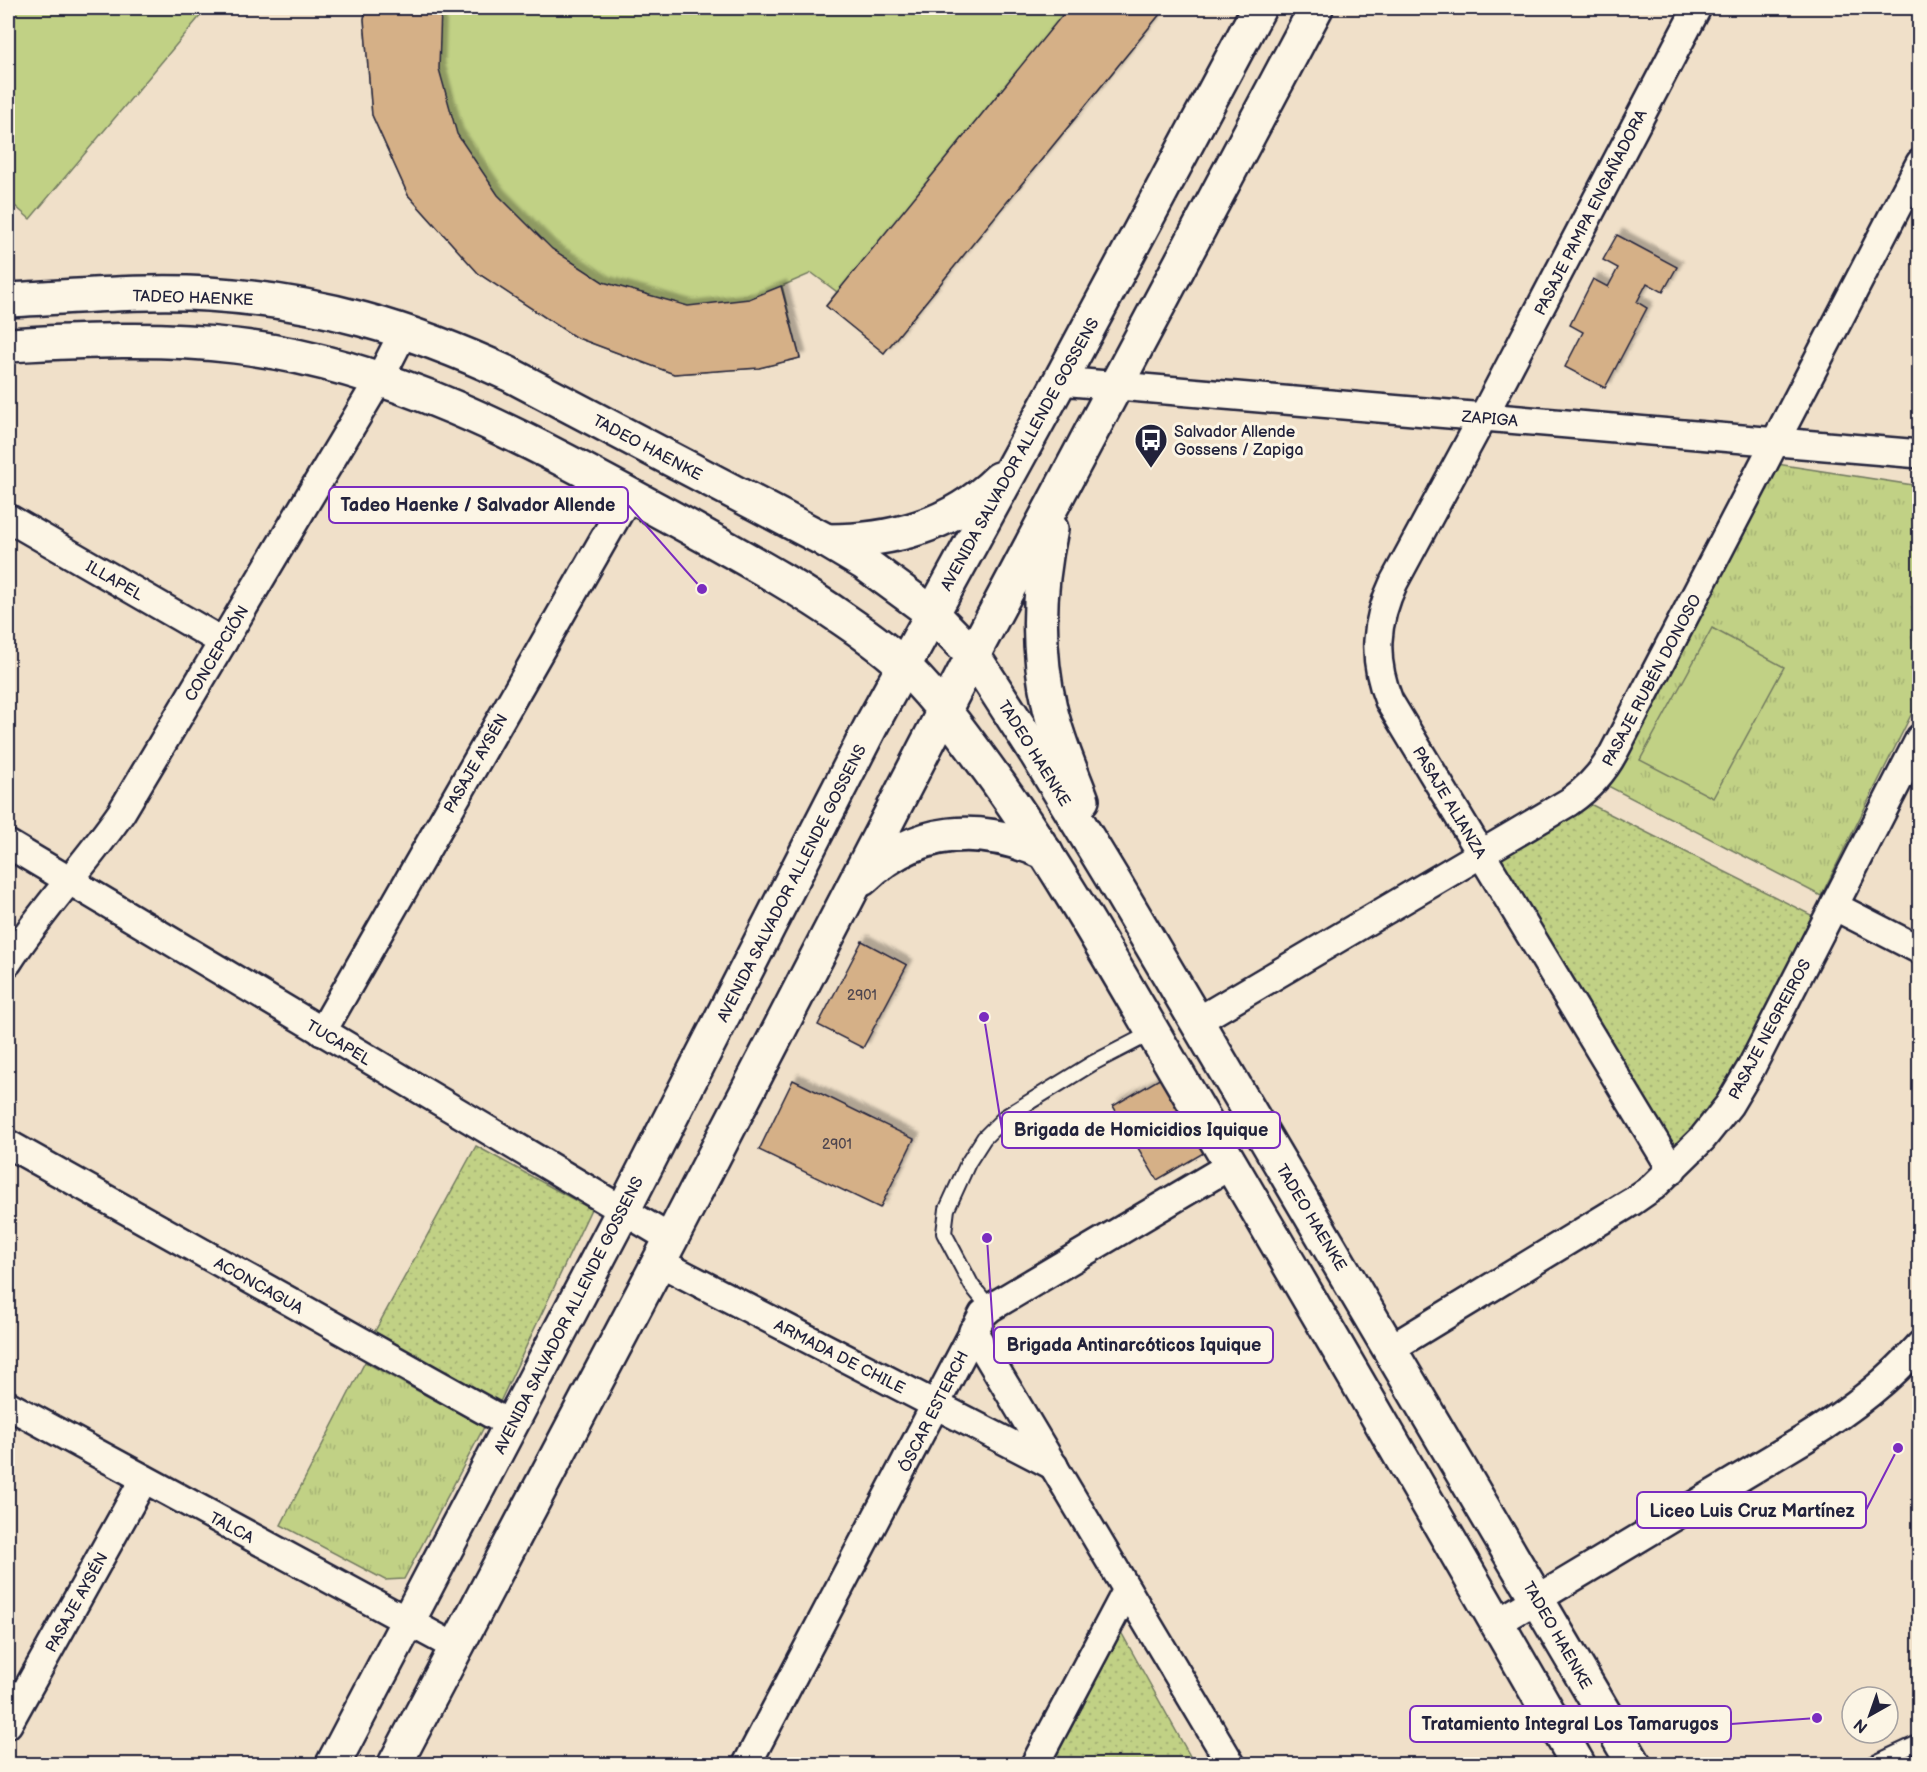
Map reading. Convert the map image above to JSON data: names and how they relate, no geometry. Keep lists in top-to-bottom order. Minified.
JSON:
{"streets":{"main road":["TADEO HAENKE","AVENIDA SALVADOR ALLENDE GOSSENS"],"street":["PASAJE PAMPA ENGAÑADORA","ZAPIGA","ILLAPEL","CONCEPCIÓN","PASAJE RUBÉN DONOSO","PASAJE AYSÉN","PASAJE ALIANZA","PASAJE NEGREIROS","TUCAPEL","ACONCAGUA","ARMADA DE CHILE","ÓSCAR ESTERCH","TALCA"]},"crossings":[["PASAJE PAMPA ENGAÑADORA","ZAPIGA"],["PASAJE PAMPA ENGAÑADORA","PASAJE ALIANZA"],["TADEO HAENKE","AVENIDA SALVADOR ALLENDE GOSSENS"],["TADEO HAENKE","CONCEPCIÓN"],["TADEO HAENKE","PASAJE RUBÉN DONOSO"],["TADEO HAENKE","PASAJE NEGREIROS"],["ZAPIGA","AVENIDA SALVADOR ALLENDE GOSSENS"],["ZAPIGA","PASAJE RUBÉN DONOSO"],["ZAPIGA","PASAJE ALIANZA"],["AVENIDA SALVADOR ALLENDE GOSSENS","TUCAPEL"],["AVENIDA SALVADOR ALLENDE GOSSENS","ACONCAGUA"],["AVENIDA SALVADOR ALLENDE GOSSENS","TALCA"],["ILLAPEL","CONCEPCIÓN"],["CONCEPCIÓN","TUCAPEL"],["PASAJE RUBÉN DONOSO","PASAJE ALIANZA"],["PASAJE AYSÉN","TUCAPEL"],["PASAJE AYSÉN","TALCA"],["PASAJE ALIANZA","PASAJE NEGREIROS"],["TUCAPEL","ARMADA DE CHILE"],["ARMADA DE CHILE","ÓSCAR ESTERCH"]],"places":{"bus stop":["Salvador Allende Gossens / Zapiga"],"other":["Tadeo Haenke / Salvador Allende","Brigada de Homicidios Iquique","Brigada Antinarcóticos Iquique","Liceo Luis Cruz Martínez","Tratamiento Integral Los Tamarugos"]},"house_numbers":["2901","2901"],"north":"bottom left"}
